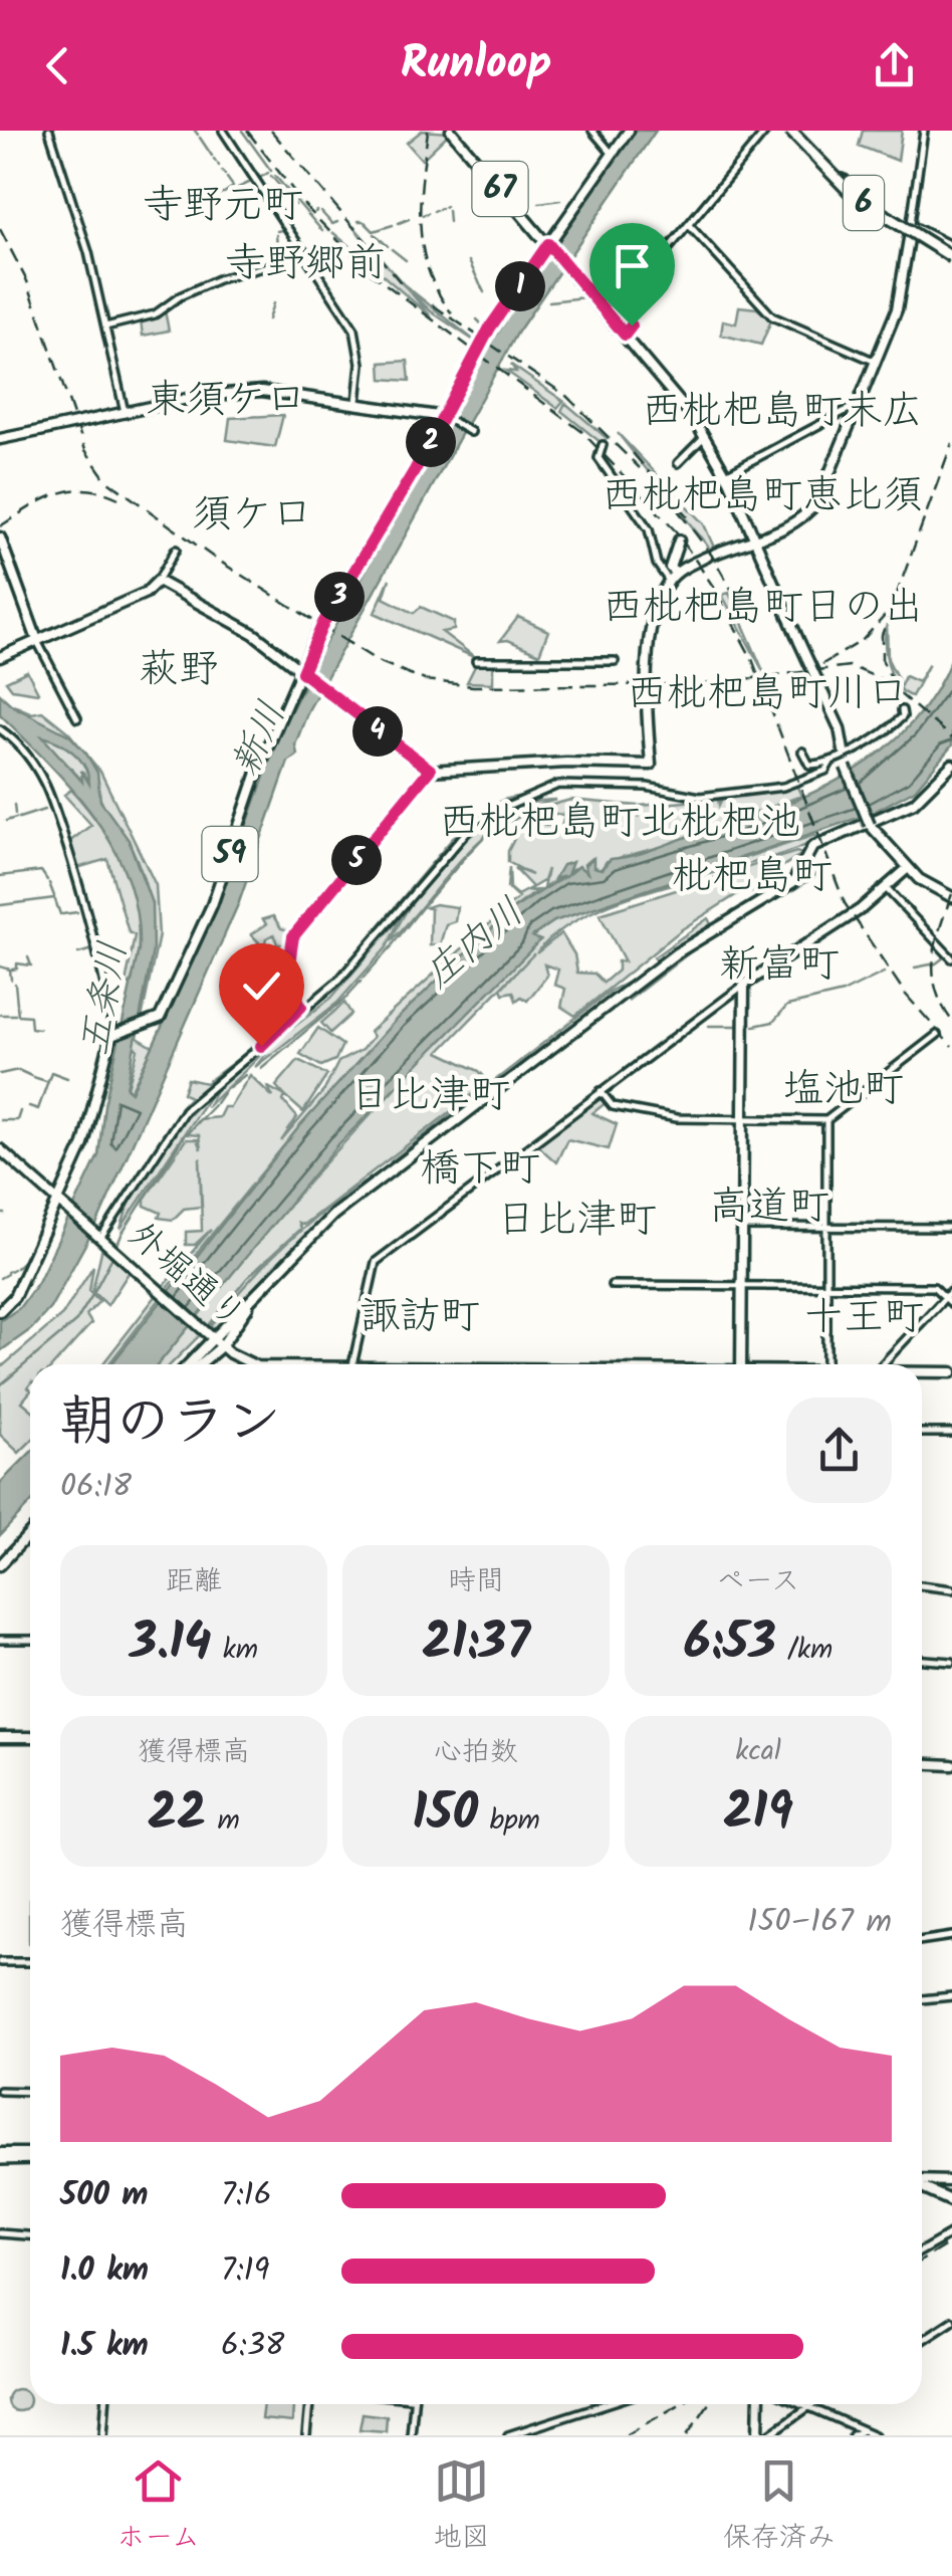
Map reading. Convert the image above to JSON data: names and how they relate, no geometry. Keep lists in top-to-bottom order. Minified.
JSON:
{"streets":{"highway":["6"],"main road":["67","59","外堀通り"]},"crossings":[["67","59"]],"districts":["寺野元町","寺野郷前","東須ケ口","西枇杷島町末広","西枇杷島町恵比須","須ケ口","西枇杷島町日の出","萩野","西枇杷島町川口","西枇杷島町北枇杷池","枇杷島町","新富町","塩池町","日比津町","橋下町","高道町","日比津町","諏訪町","十王町"],"water":["新川","庄内川","五条川"],"page":{"header":"Runloop","pins":["1","2","3","4","5"],"heading":["朝のラン","06:18"],"stats":[["距離","3.14 km"],["時間","21:37"],["ペース","6:53 /km"],["獲得標高","22 m"],["心拍数","150 bpm"],["kcal","219"]],"chart":["獲得標高","150–167 m"],"list":[{"name":"500 m","note":"7:16"},{"name":"1.0 km","note":"7:19"},{"name":"1.5 km","note":"6:38"}],"tabs":["ホーム","地図","保存済み"]}}
